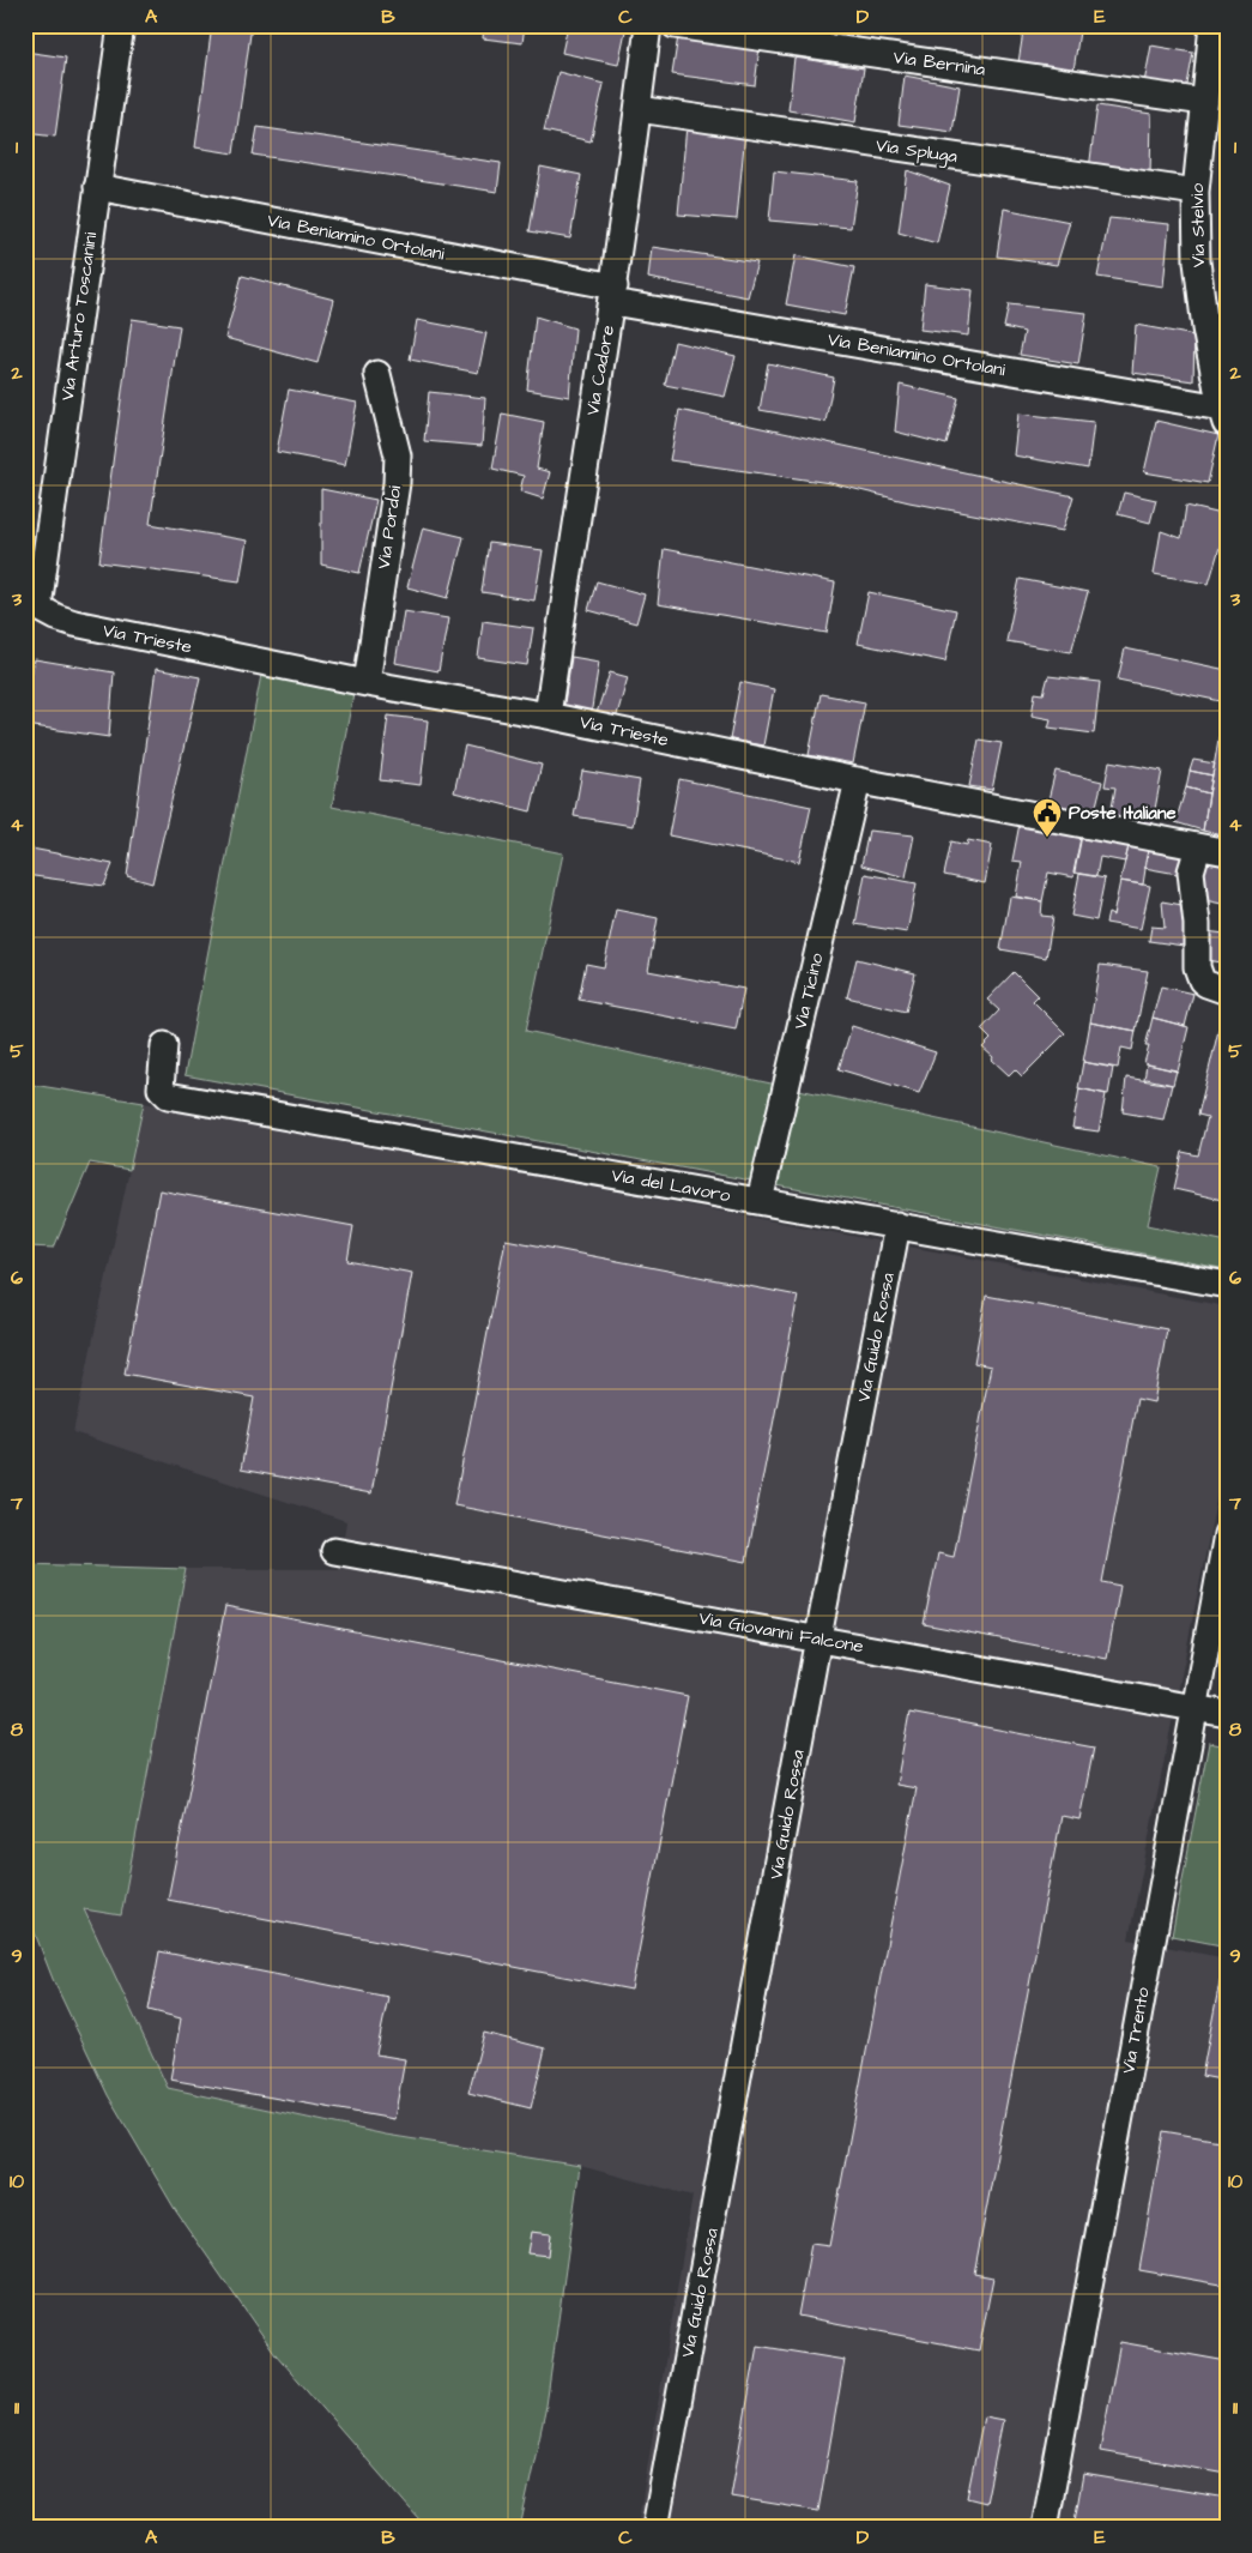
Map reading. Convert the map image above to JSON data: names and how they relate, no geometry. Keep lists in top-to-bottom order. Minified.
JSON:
{"streets":{"street":["Via Bernina","Via Spluga","Via Stelvio","Via Beniamino Ortolani","Via Arturo Toscanini","Via Cadore","Via Pordoi","Via Trieste","Via Ticino","Via del Lavoro","Via Guido Rossa","Via Giovanni Falcone","Via Trento"]},"crossings":[["Via Bernina","Via Stelvio"],["Via Spluga","Via Stelvio"],["Via Spluga","Via Cadore"],["Via Stelvio","Via Beniamino Ortolani"],["Via Beniamino Ortolani","Via Arturo Toscanini"],["Via Beniamino Ortolani","Via Cadore"],["Via Arturo Toscanini","Via Trieste"],["Via Cadore","Via Trieste"],["Via Pordoi","Via Trieste"],["Via Trieste","Via Ticino"],["Via Ticino","Via del Lavoro"],["Via del Lavoro","Via Guido Rossa"],["Via Guido Rossa","Via Giovanni Falcone"],["Via Giovanni Falcone","Via Trento"]],"places":{"public building":["Poste Italiane"]},"grid":{"columns":["A","B","C","D","E"],"rows":["1","2","3","4","5","6","7","8","9","10","11"]}}
